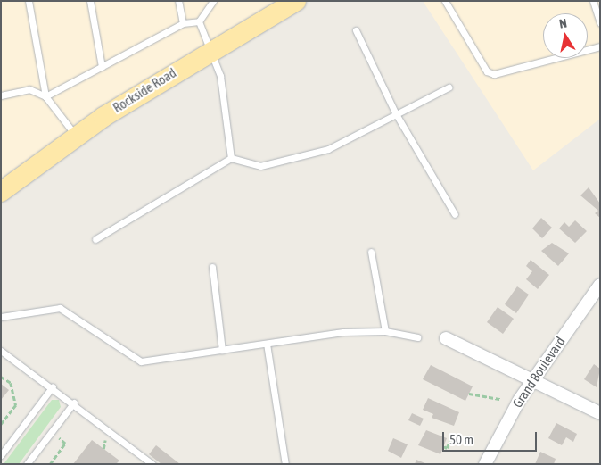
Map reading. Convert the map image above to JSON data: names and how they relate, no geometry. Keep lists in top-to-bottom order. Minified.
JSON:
{"streets":{"main road":["Rockside Road"],"street":["Grand Boulevard"]},"scale_bar":"50 m","north":"top"}
